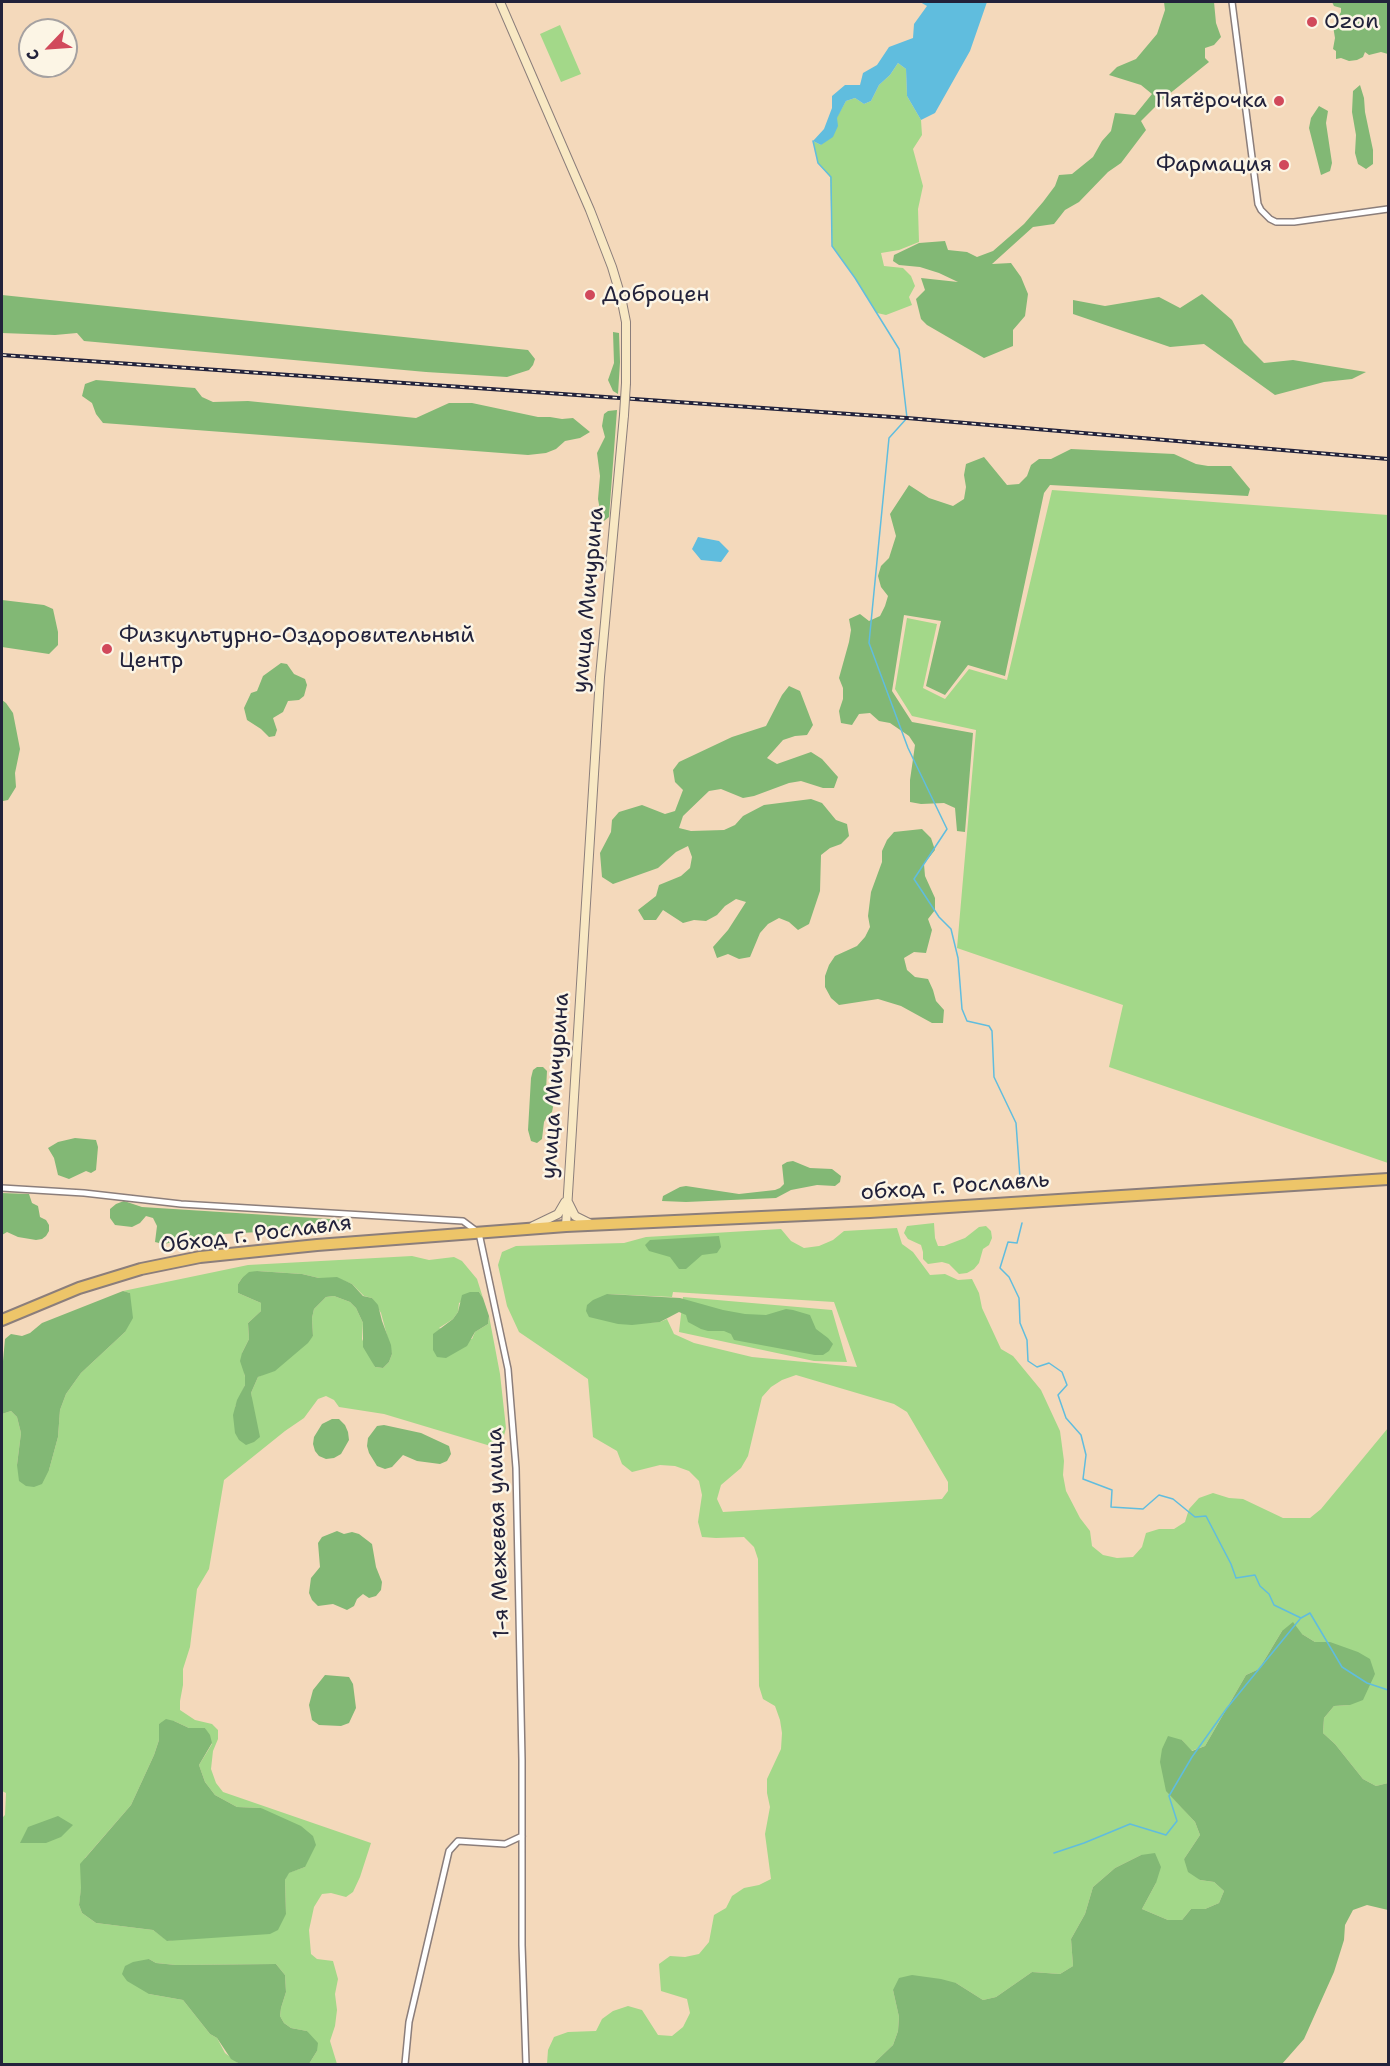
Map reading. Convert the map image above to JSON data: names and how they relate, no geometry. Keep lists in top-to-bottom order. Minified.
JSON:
{"streets":{"highway":["обход г. Рославль","Обход г. Рославля"],"main road":["улица Мичурина"],"street":["1-я Межевая улица"]},"crossings":[["улица Мичурина","обход г. Рославль"],["обход г. Рославль","Обход г. Рославля"],["Обход г. Рославля","1-я Межевая улица"]],"places":["Ozon","Пятёрочка","Фармация","Доброцен","Физкультурно-Оздоровительный Центр"],"north":"bottom left"}
